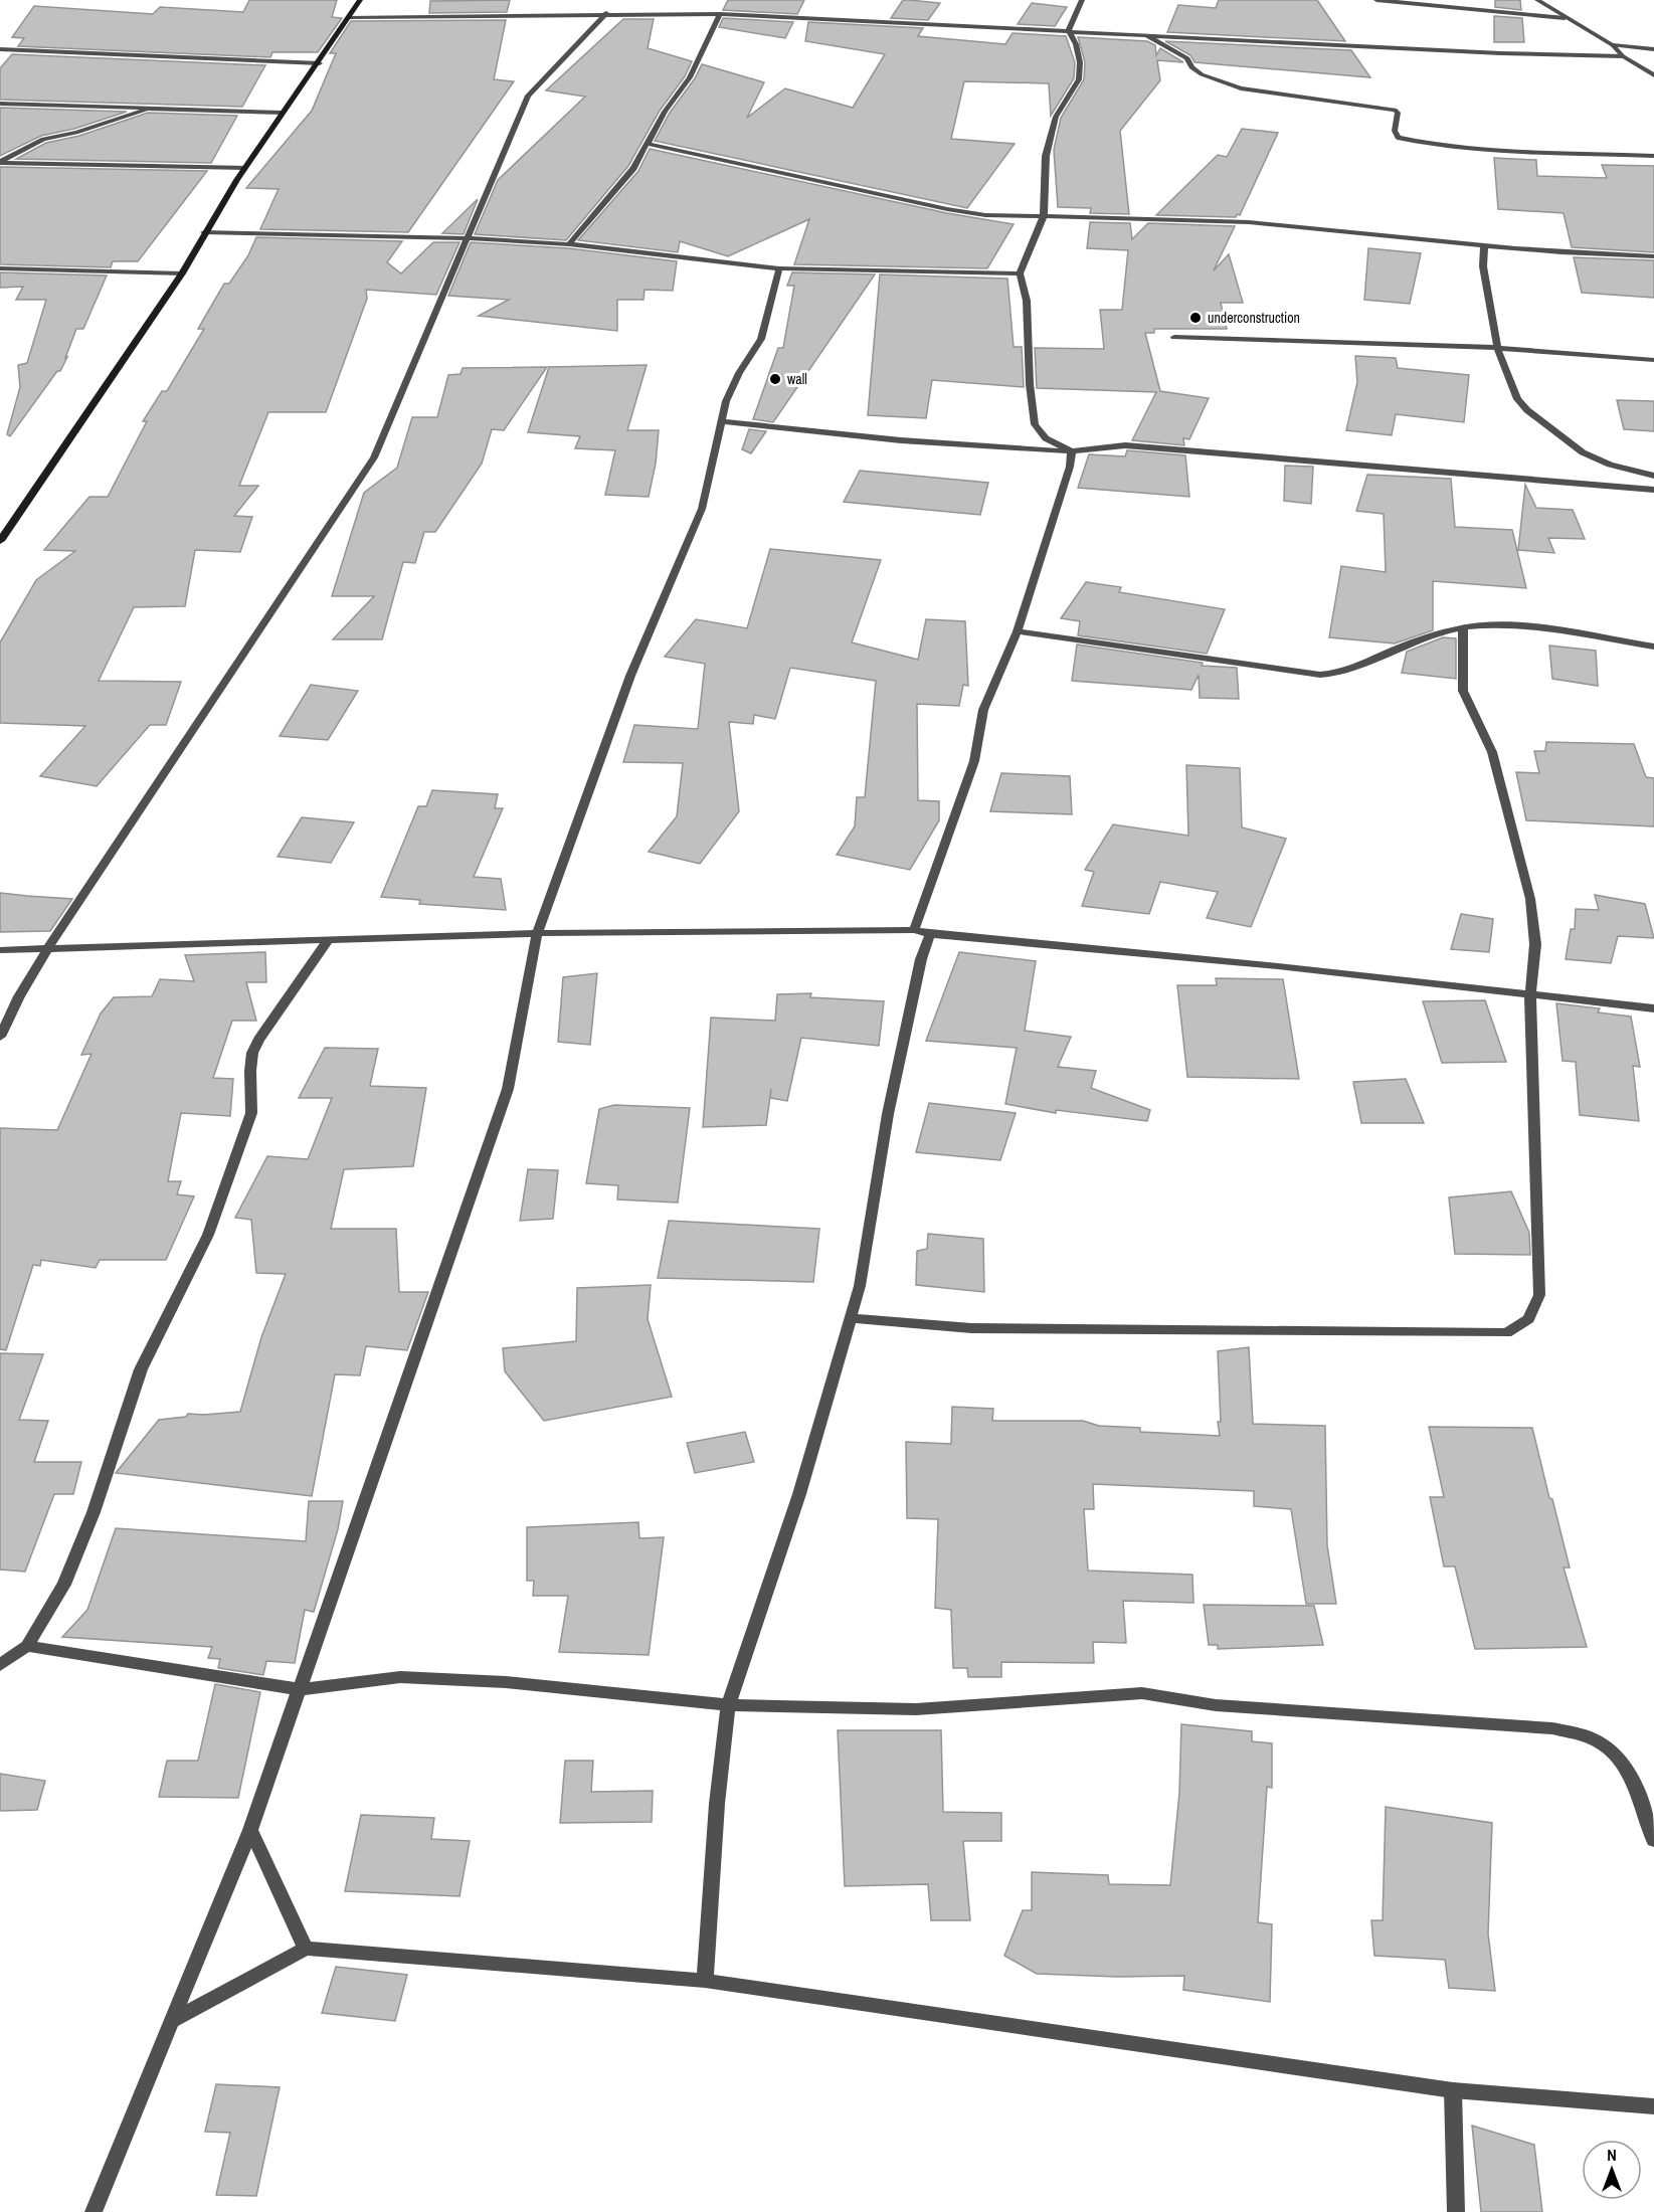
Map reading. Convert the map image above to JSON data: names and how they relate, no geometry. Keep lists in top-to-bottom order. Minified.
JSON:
{"places":["underconstruction","wall"],"north":"top"}
